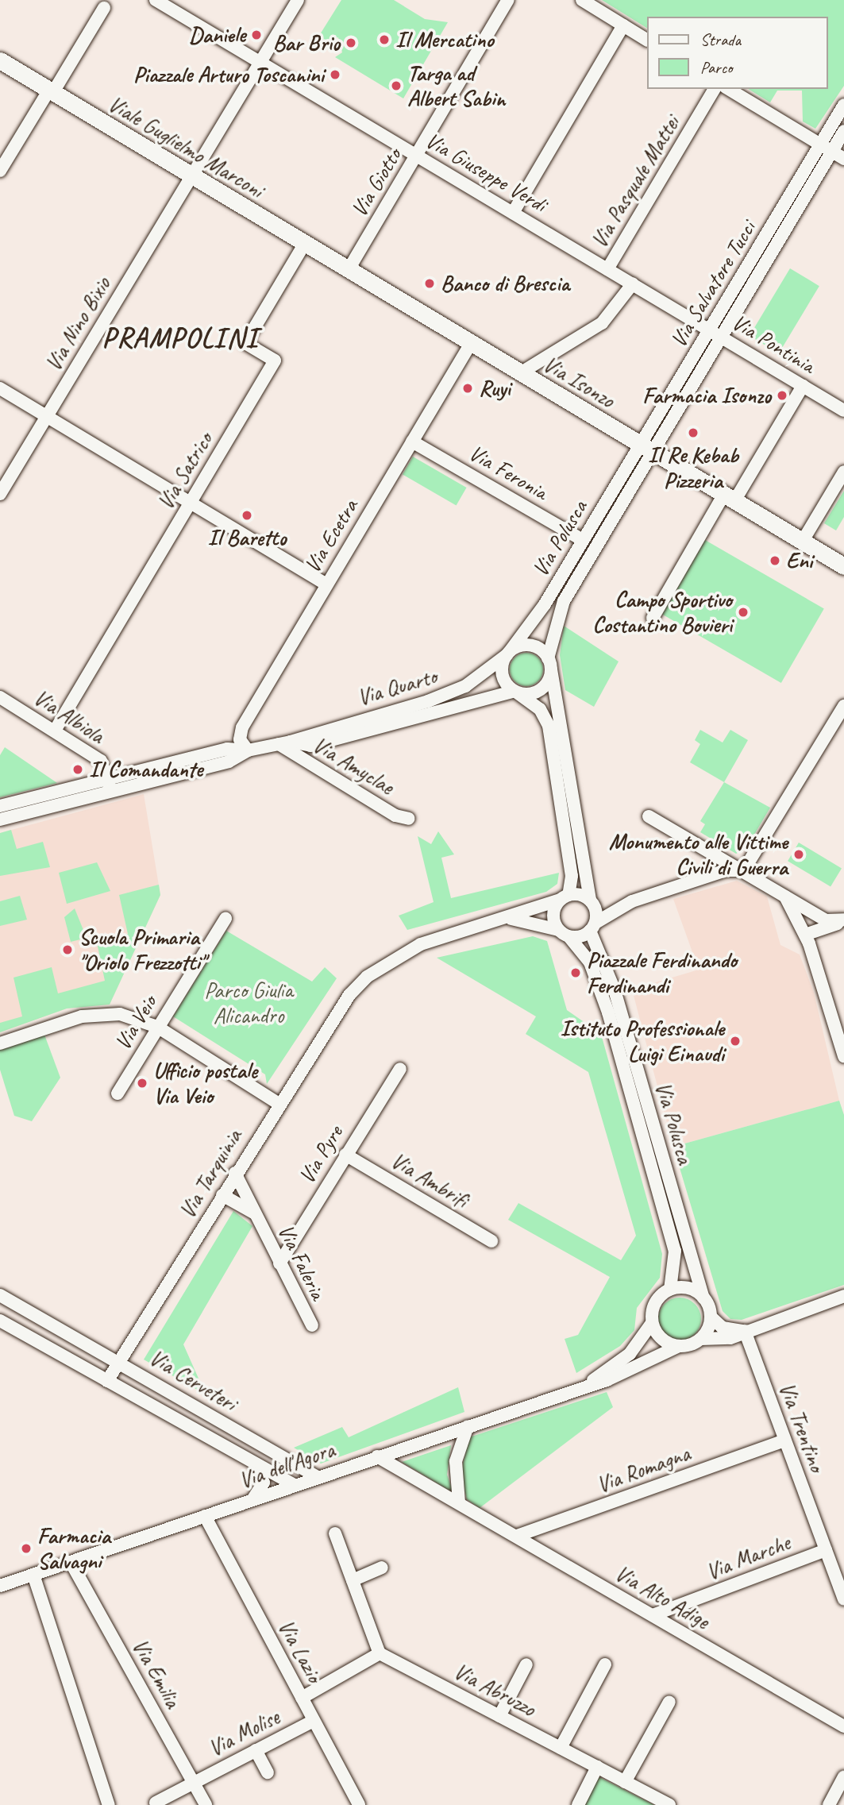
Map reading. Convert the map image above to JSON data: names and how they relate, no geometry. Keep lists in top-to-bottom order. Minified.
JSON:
{"streets":{"main road":["Viale Guglielmo Marconi","Via Isonzo"],"street":["Via Giuseppe Verdi","Via Pasquale Mattei","Via Giotto","Via Salvatore Tucci","Via Nino Bixio","Via Pontinia","Via Satrico","Via Feronia","Via Ecetra","Via Polusca","Via Quarto","Via Albiola","Via Amyclae","Via Veio","Via Pyre","Via Tarquinia","Via Ambrifi","Via Faleria","Via Cerveteri","Via Trentino","Via dell'Agora","Via Romagna","Via Marche","Via Alto Adige","Via Lazio","Via Emilia","Via Abruzzo","Via Molise"]},"crossings":[["Viale Guglielmo Marconi","Via Giotto"],["Viale Guglielmo Marconi","Via Nino Bixio"],["Viale Guglielmo Marconi","Via Isonzo"],["Viale Guglielmo Marconi","Via Satrico"],["Via Giuseppe Verdi","Via Pasquale Mattei"],["Via Giuseppe Verdi","Via Giotto"],["Via Giuseppe Verdi","Via Salvatore Tucci"],["Via Giuseppe Verdi","Via Nino Bixio"],["Via Giuseppe Verdi","Via Pontinia"],["Via Giotto","Via Isonzo"],["Via Salvatore Tucci","Via Pontinia"],["Via Salvatore Tucci","Via Isonzo"],["Via Salvatore Tucci","Via Polusca"],["Via Isonzo","Via Ecetra"],["Via Isonzo","Via Polusca"],["Via Satrico","Via Albiola"],["Via Feronia","Via Ecetra"],["Via Feronia","Via Polusca"],["Via Ecetra","Via Quarto"],["Via Polusca","Via Quarto"],["Via Polusca","Via Tarquinia"],["Via Polusca","Via dell'Agora"],["Via Quarto","Via Albiola"],["Via Quarto","Via Amyclae"],["Via Pyre","Via Ambrifi"],["Via Pyre","Via Faleria"],["Via Tarquinia","Via Faleria"],["Via Tarquinia","Via Cerveteri"],["Via Cerveteri","Via dell'Agora"],["Via Trentino","Via dell'Agora"],["Via Trentino","Via Romagna"],["Via Trentino","Via Marche"],["Via dell'Agora","Via Alto Adige"],["Via dell'Agora","Via Lazio"],["Via dell'Agora","Via Emilia"],["Via Romagna","Via Alto Adige"],["Via Marche","Via Alto Adige"],["Via Lazio","Via Molise"],["Via Emilia","Via Molise"]],"districts":["PRAMPOLINI"],"parks":["Parco Giulia Alicandro"],"places":["Daniele","Il Mercatino","Bar Brio","Piazzale Arturo Toscanini","Targa ad Albert Sabin","Banco di Brescia","Ruyi","Farmacia Isonzo","Il Re Kebab Pizzeria","Il Baretto","Eni","Campo Sportivo Costantino Bovieri","Il Comandante","Monumento alle Vittime Civili di Guerra","Scuola Primaria \"Oriolo Frezzotti\"","Piazzale Ferdinando Ferdinandi","Istituto Professionale Luigi Einaudi","Ufficio postale Via Veio","Farmacia Salvagni"],"legend":["Strada","Parco"]}
